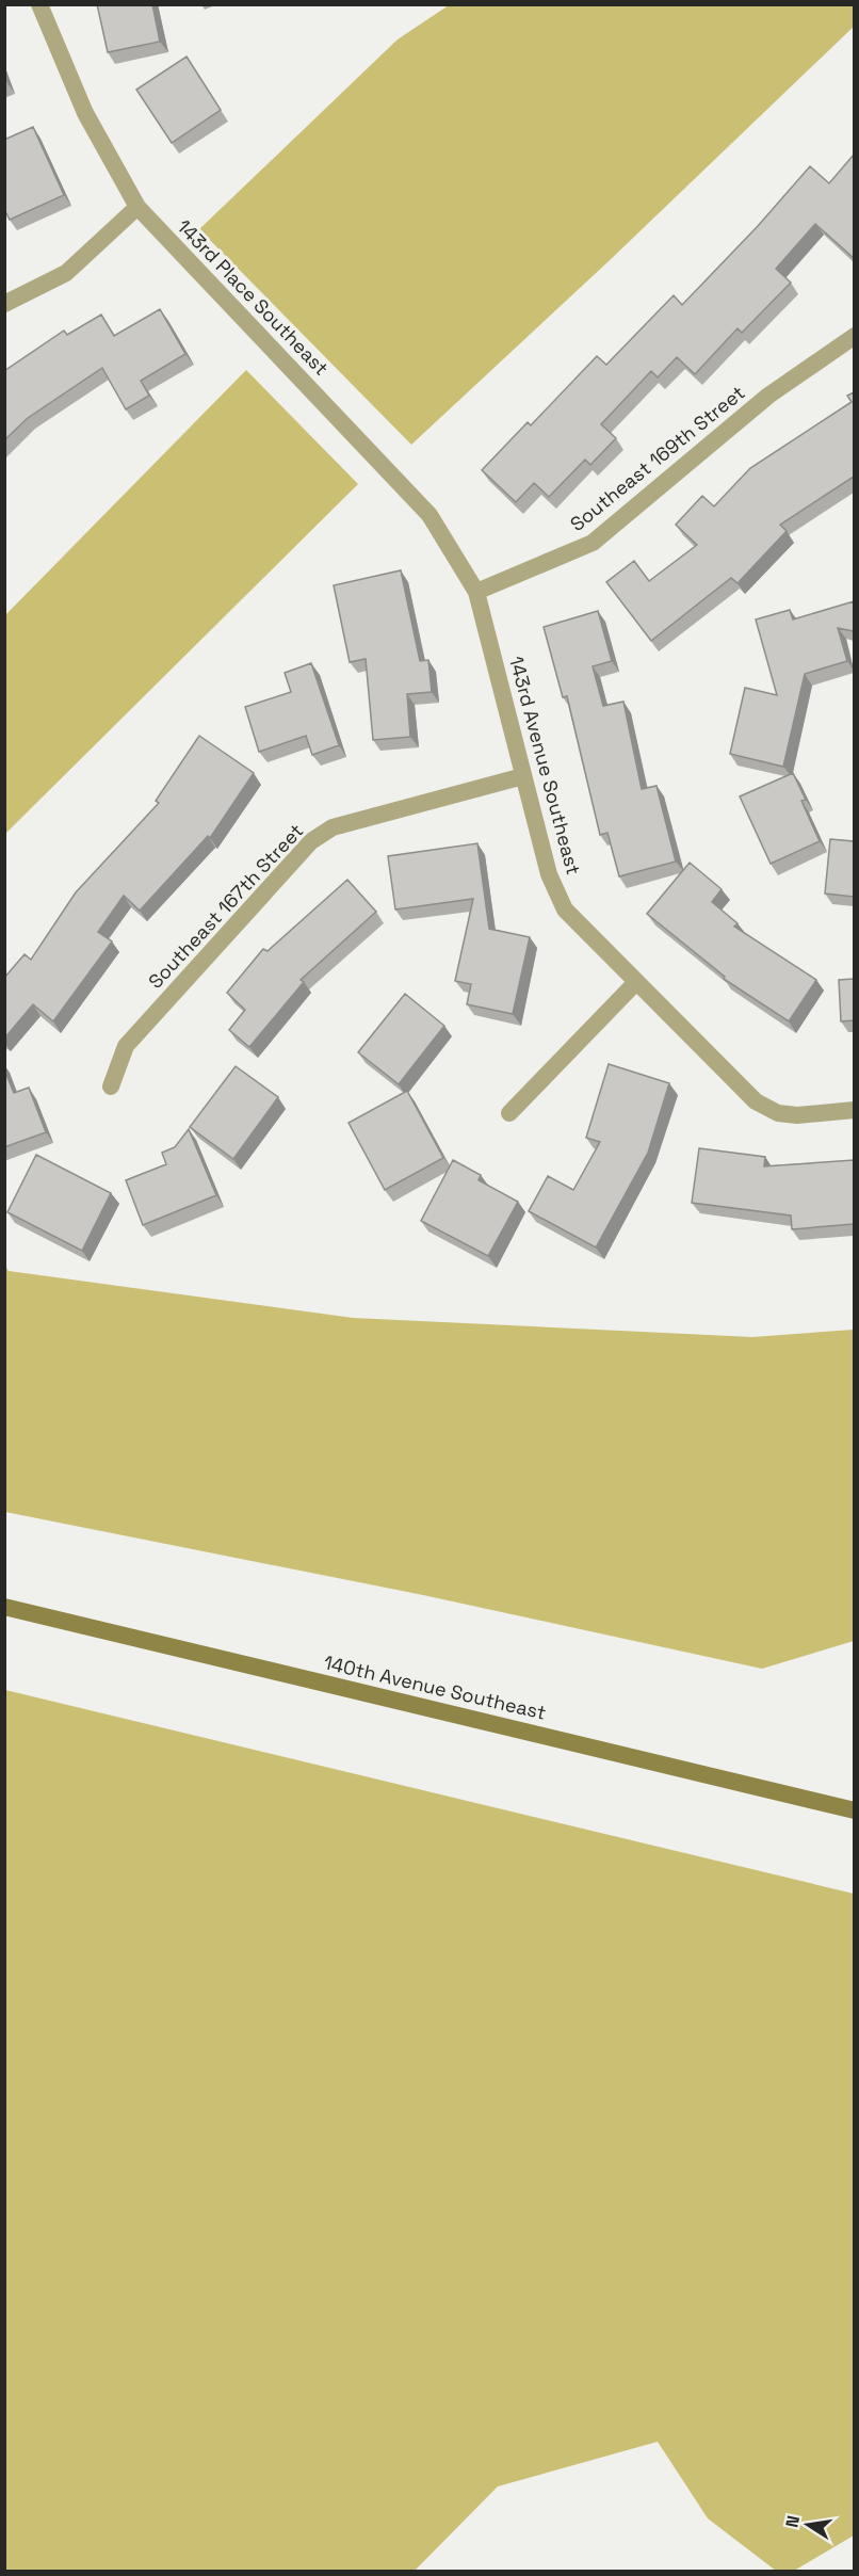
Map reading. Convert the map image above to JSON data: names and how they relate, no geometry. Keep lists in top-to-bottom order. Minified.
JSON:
{"streets":{"main road":["140th Avenue Southeast"],"street":["143rd Place Southeast","Southeast 169th Street","143rd Avenue Southeast","Southeast 167th Street"]},"crossings":[["143rd Place Southeast","Southeast 169th Street"],["143rd Place Southeast","143rd Avenue Southeast"],["Southeast 169th Street","143rd Avenue Southeast"],["143rd Avenue Southeast","Southeast 167th Street"]],"north":"left"}
